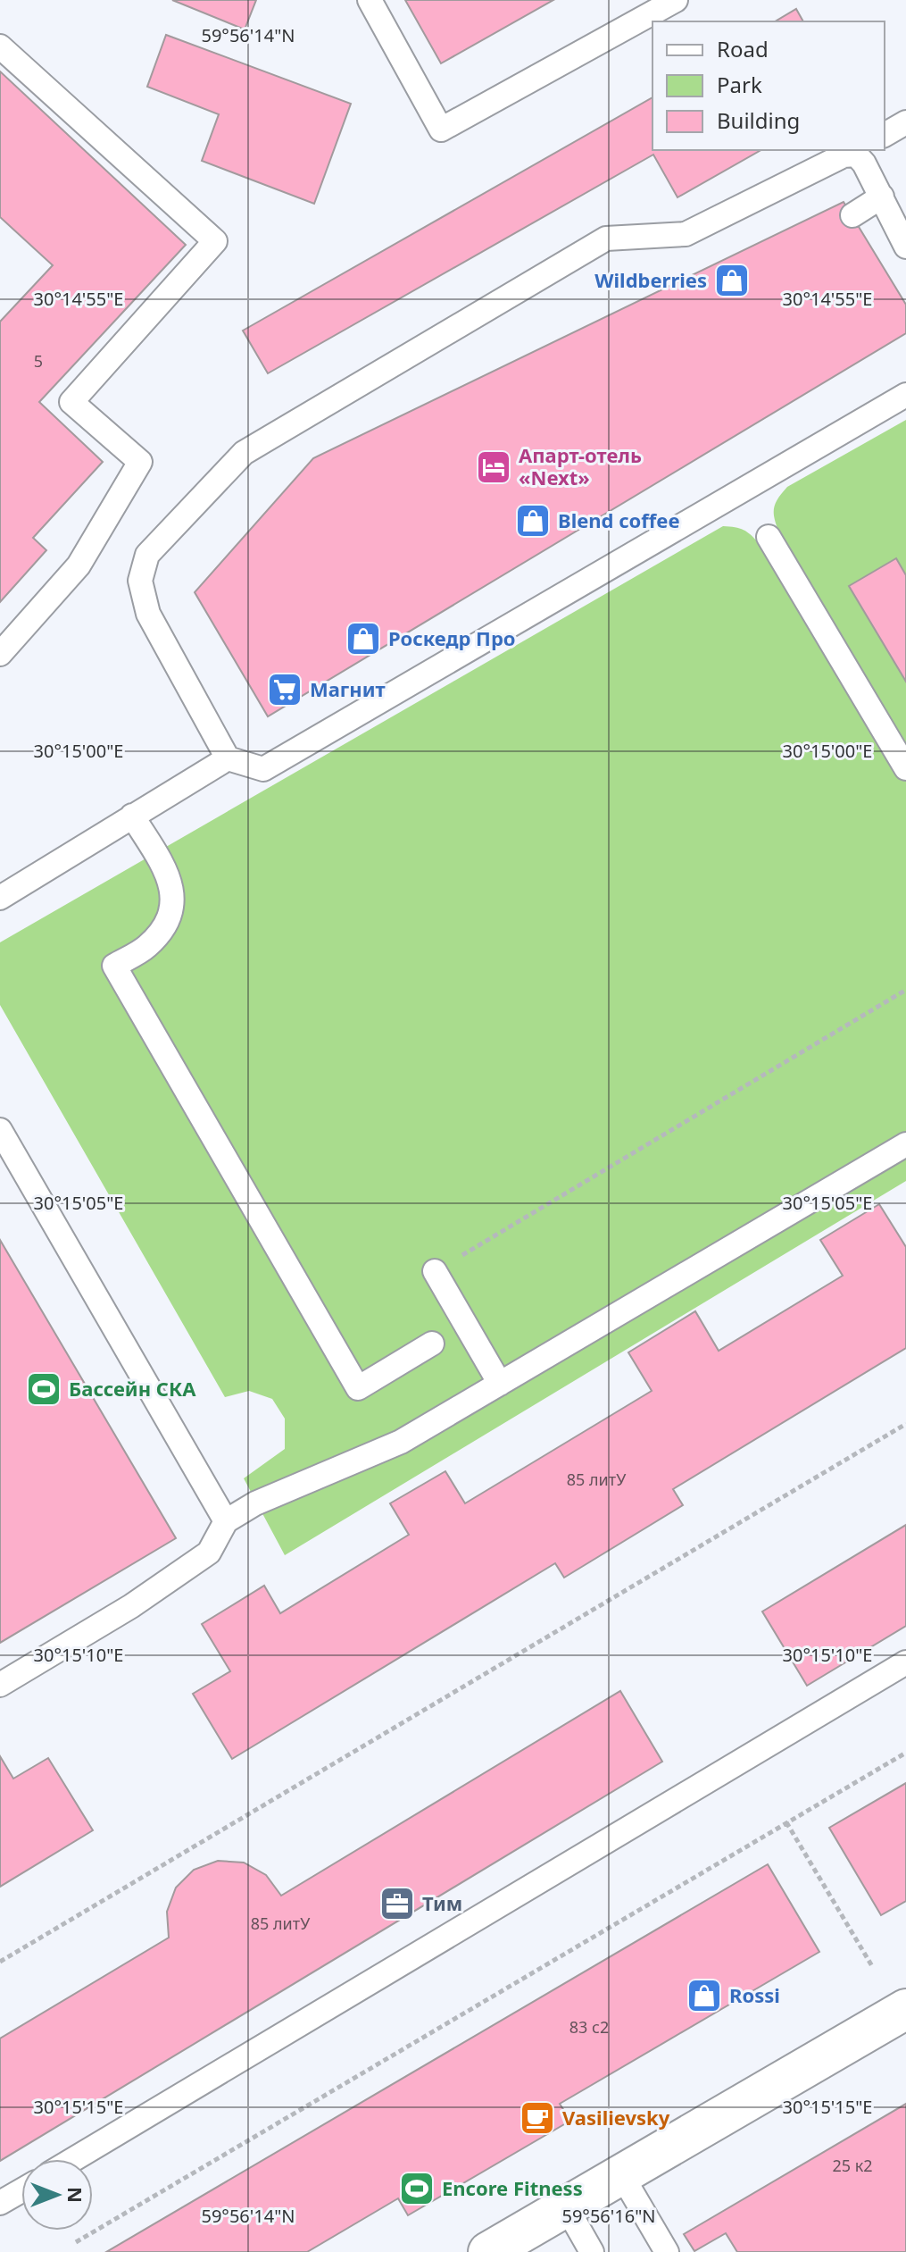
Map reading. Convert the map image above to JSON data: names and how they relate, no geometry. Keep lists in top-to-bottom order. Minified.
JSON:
{"places":{"shop":["Wildberries","Blend coffee","Роскедр Про","Rossi"],"hotel":["Апарт-отель «Next»"],"supermarket":["Магнит"],"sports":["Бассейн СКА","Encore Fitness"],"office":["Тим"],"cafe":["Vasilievsky"]},"house_numbers":["5","85 литУ","85 литУ","83 с2","25 к2"],"legend":["Road","Park","Building"],"north":"right","coordinates":["59°56'14\"N","30°14'55\"E","30°15'00\"E","30°15'05\"E","30°15'10\"E","30°15'15\"E","59°56'16\"N"]}
